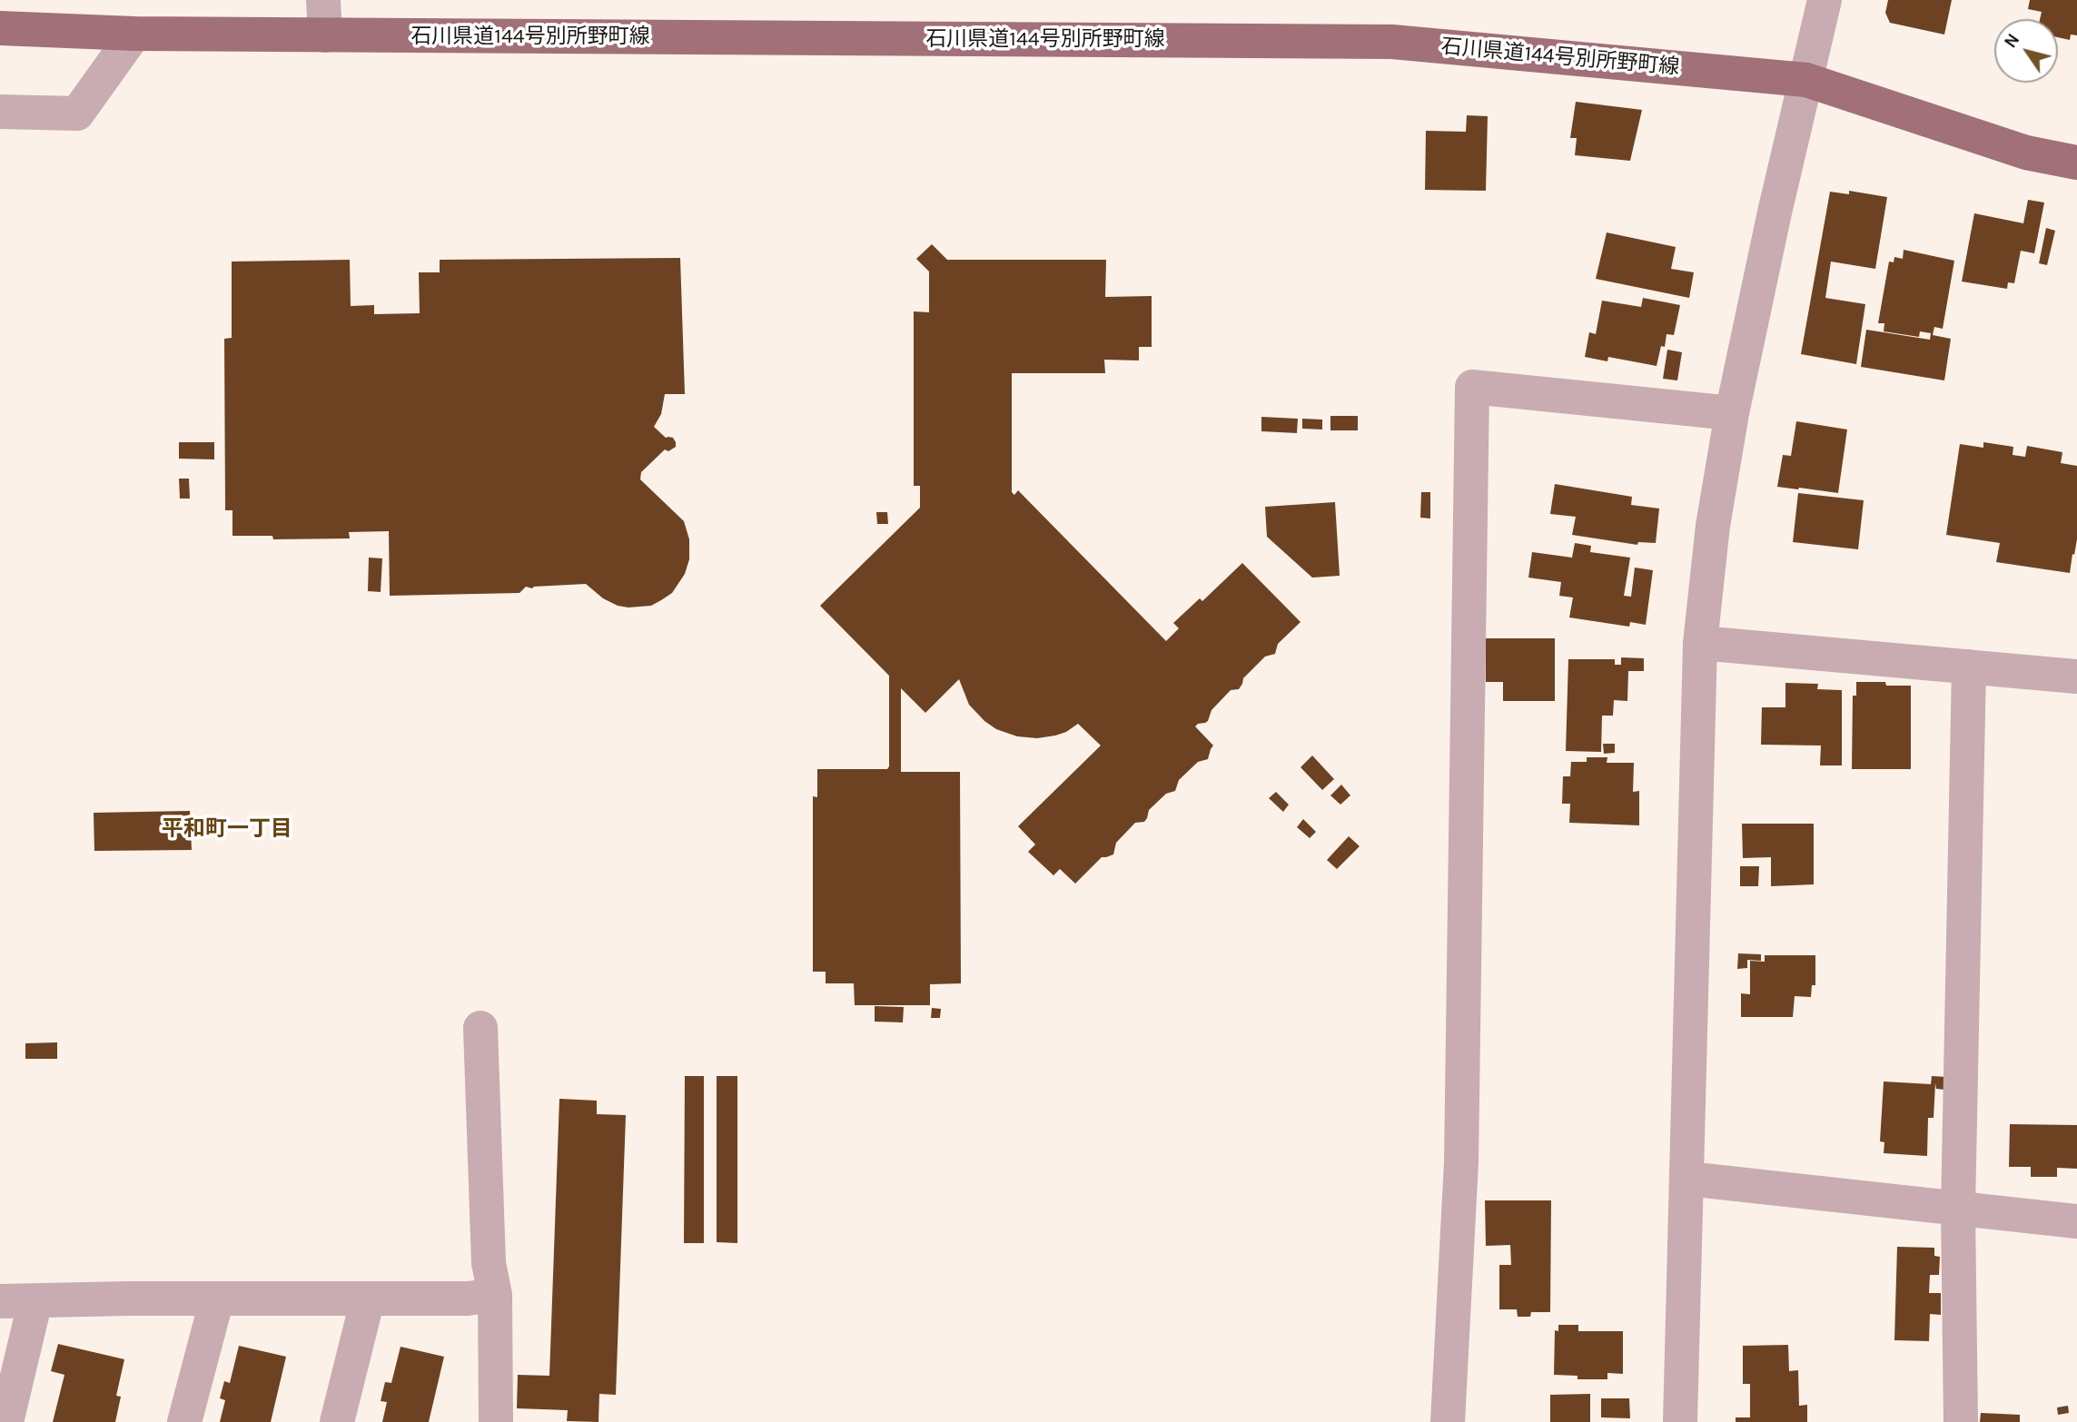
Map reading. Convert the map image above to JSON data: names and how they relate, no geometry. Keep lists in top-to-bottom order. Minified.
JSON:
{"streets":{"main road":["石川県道144号別所野町線"]},"districts":["平和町一丁目"],"north":"top left"}
